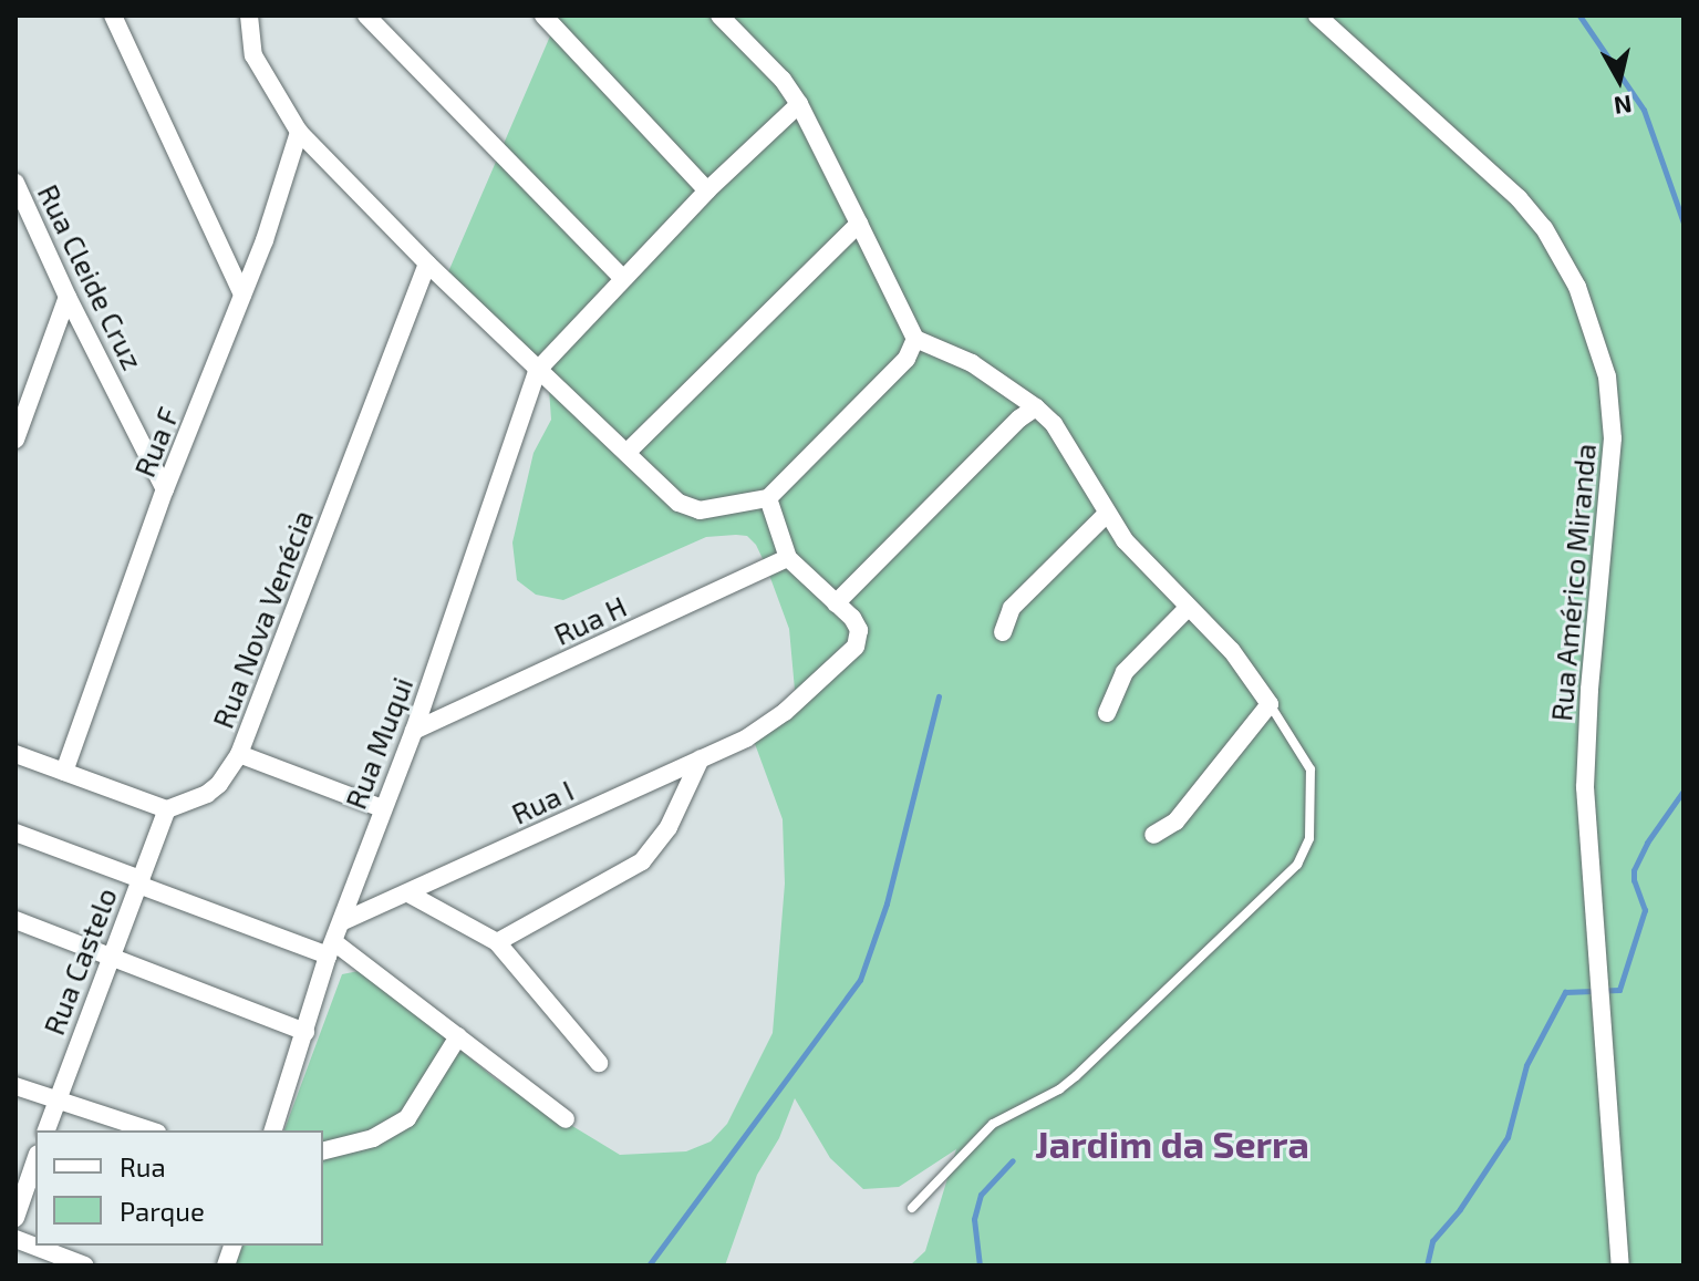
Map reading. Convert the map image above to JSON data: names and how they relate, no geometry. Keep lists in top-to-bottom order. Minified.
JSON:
{"streets":{"street":["Rua Cleide Cruz","Rua F","Rua Américo Miranda","Rua Nova Venécia","Rua H","Rua Muqui","Rua I","Rua Castelo"]},"crossings":[["Rua Cleide Cruz","Rua F"],["Rua Nova Venécia","Rua Castelo"],["Rua H","Rua Muqui"],["Rua Muqui","Rua I"]],"districts":["Jardim da Serra"],"legend":["Rua","Parque"],"north":"bottom"}
